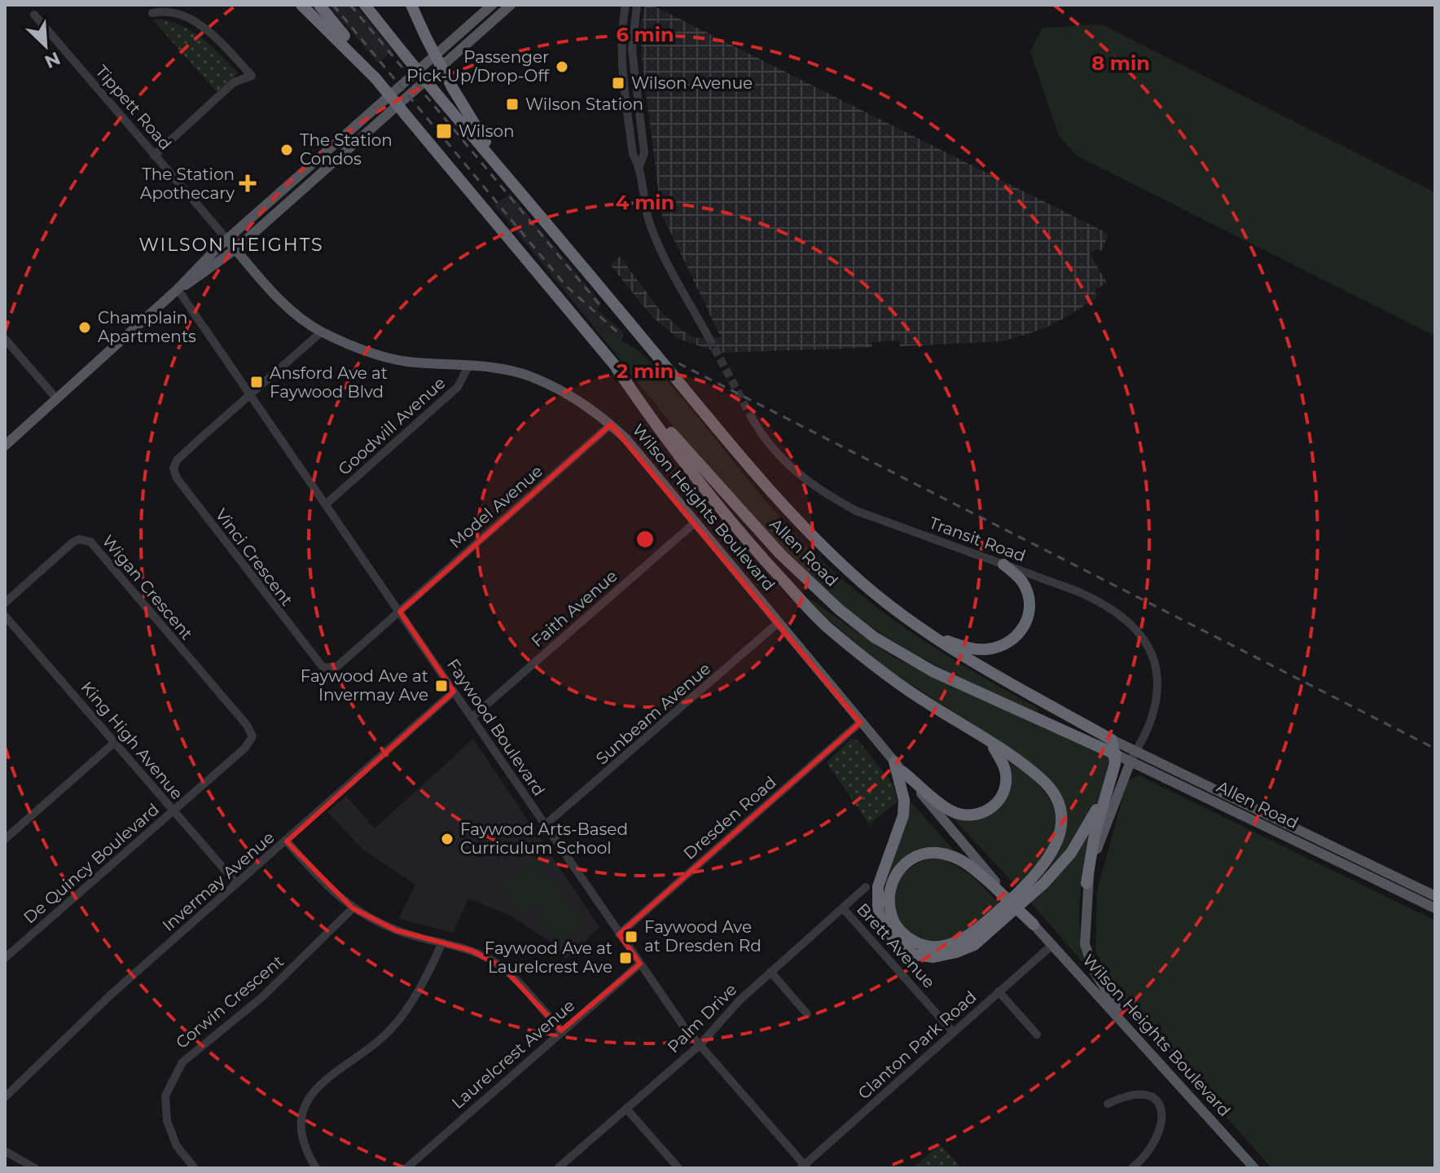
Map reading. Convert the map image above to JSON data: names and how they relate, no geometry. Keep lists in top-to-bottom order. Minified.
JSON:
{"streets":{"highway":["Allen Road"],"main road":["Tippett Road","Wilson Heights Boulevard"],"street":["Goodwill Avenue","Model Avenue","Transit Road","Vinci Crescent","Wigan Crescent","Faith Avenue","Sunbeam Avenue","Faywood Boulevard","King High Avenue","Dresden Road","De Quincy Boulevard","Invermay Avenue","Brett Avenue","Corwin Crescent","Palm Drive","Clanton Park Road","Laurelcrest Avenue"]},"crossings":[["Tippett Road","Wilson Heights Boulevard"],["Goodwill Avenue","Wilson Heights Boulevard"],["Goodwill Avenue","Faywood Boulevard"],["Model Avenue","Wilson Heights Boulevard"],["Model Avenue","Vinci Crescent"],["Model Avenue","Faywood Boulevard"],["Wilson Heights Boulevard","Faith Avenue"],["Wilson Heights Boulevard","Sunbeam Avenue"],["Wilson Heights Boulevard","Dresden Road"],["Wilson Heights Boulevard","Clanton Park Road"],["Transit Road","Allen Road"],["Vinci Crescent","Faywood Boulevard"],["Wigan Crescent","De Quincy Boulevard"],["Faith Avenue","Faywood Boulevard"],["Sunbeam Avenue","Faywood Boulevard"],["Faywood Boulevard","Dresden Road"],["Faywood Boulevard","Invermay Avenue"],["Faywood Boulevard","Palm Drive"],["Faywood Boulevard","Clanton Park Road"],["Faywood Boulevard","Laurelcrest Avenue"],["King High Avenue","De Quincy Boulevard"],["King High Avenue","Invermay Avenue"],["Brett Avenue","Palm Drive"],["Brett Avenue","Clanton Park Road"]],"districts":["WILSON HEIGHTS"],"places":{"other":["Passenger Pick-Up/Drop-Off","The Station Condos","Champlain Apartments","Faywood Arts-Based Curriculum School"],"transit":["Wilson Avenue","Wilson Station","Wilson","Ansford Ave at Faywood Blvd","Faywood Ave at Invermay Ave","Faywood Ave at Dresden Rd","Faywood Ave at Laurelcrest Ave"],"health":["The Station Apothecary"]},"north":"bottom right","rings":["6 min","8 min","4 min","2 min"]}
